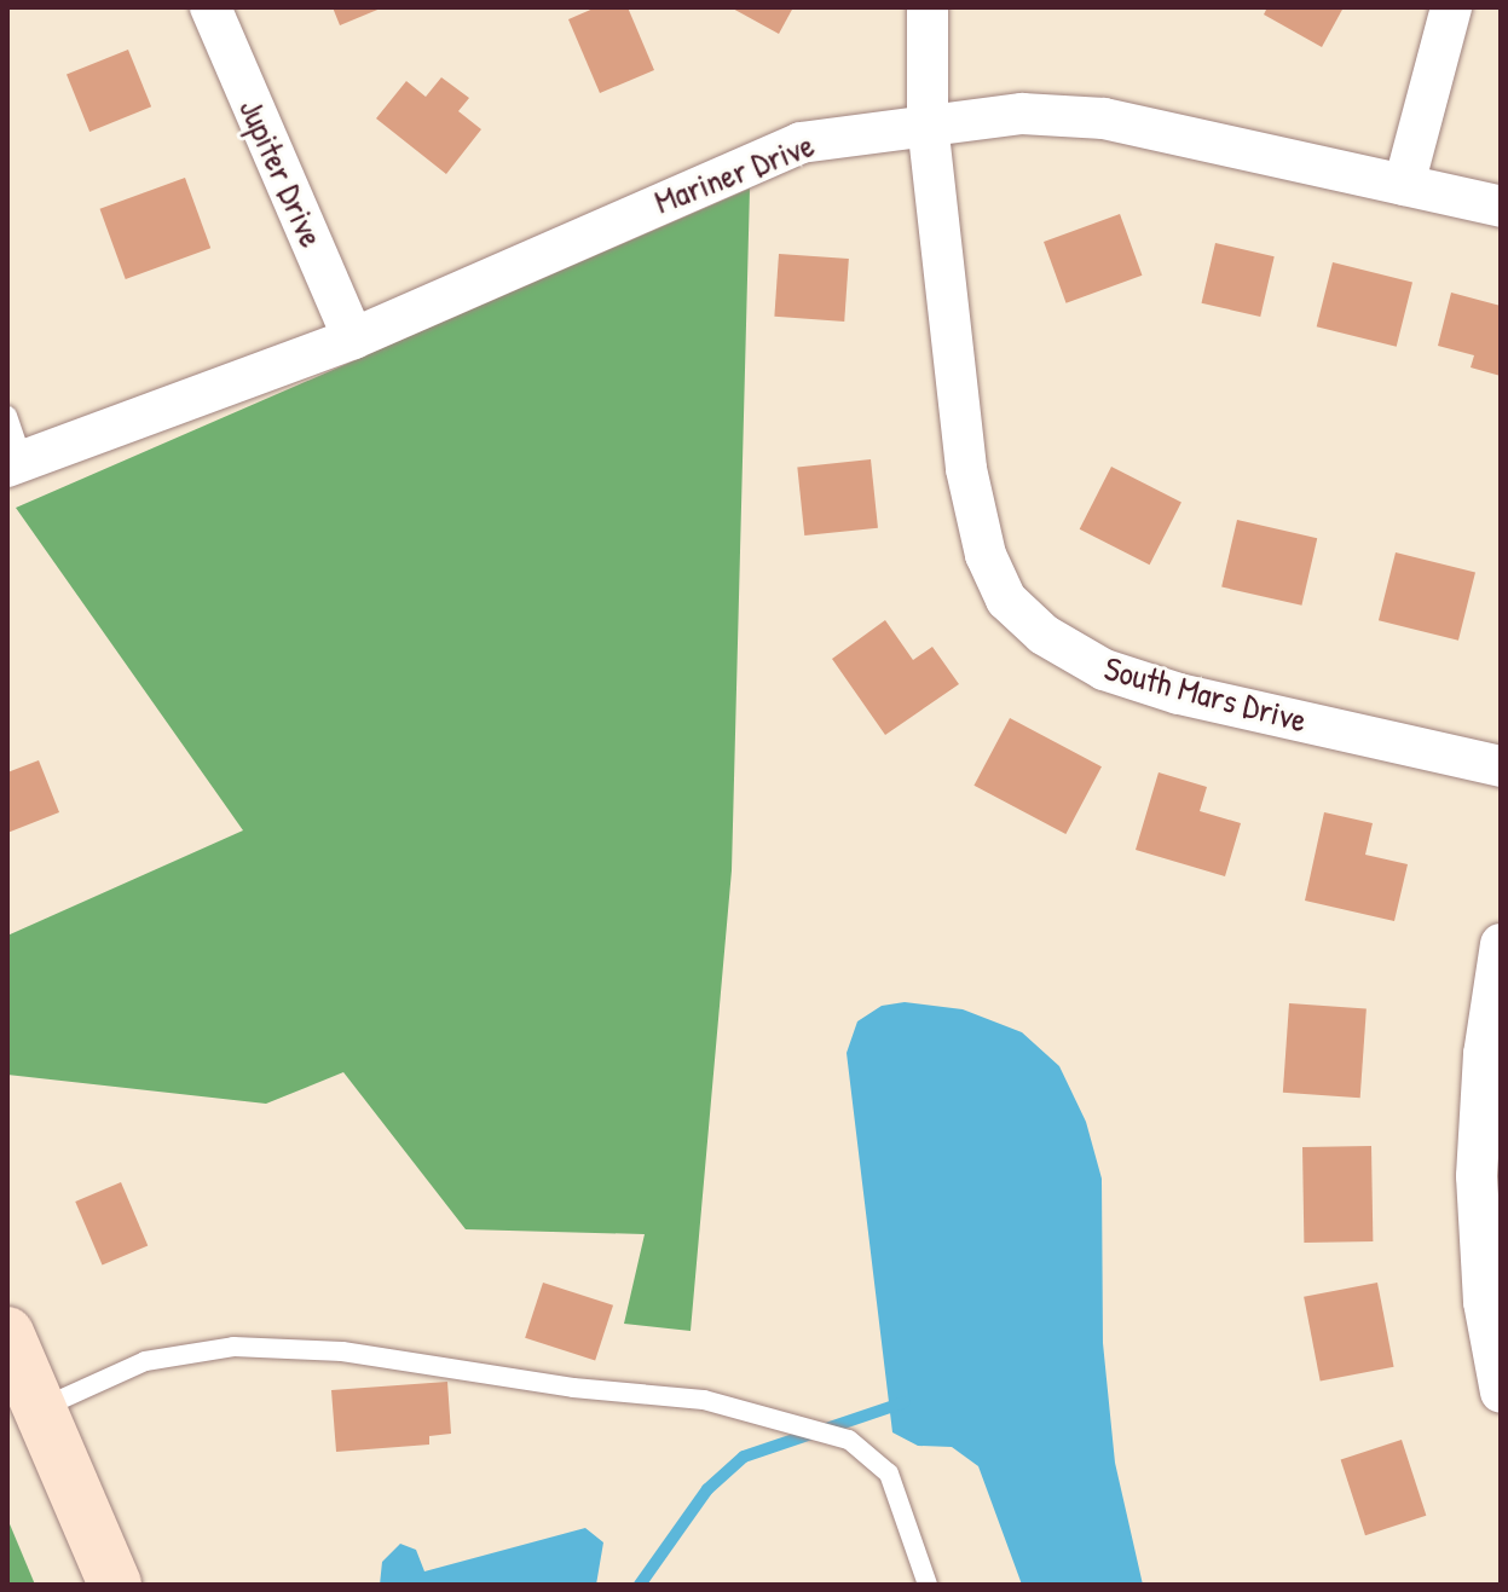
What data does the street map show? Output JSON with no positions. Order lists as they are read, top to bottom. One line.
{"streets":{"street":["Jupiter Drive","Mariner Drive","South Mars Drive"]},"crossings":[["Jupiter Drive","Mariner Drive"],["Mariner Drive","South Mars Drive"]]}
